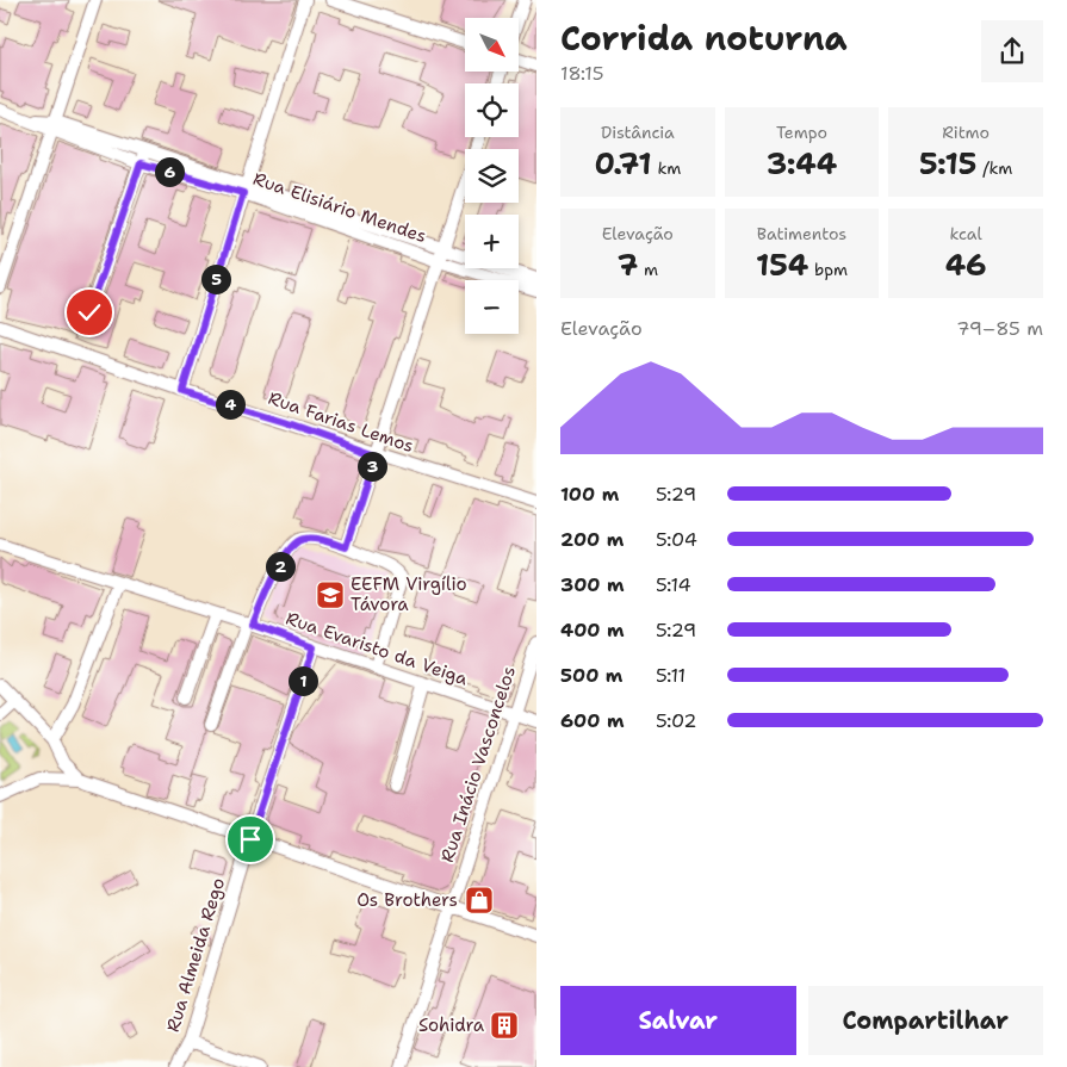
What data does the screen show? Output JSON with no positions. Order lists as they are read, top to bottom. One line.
{"streets":{"street":["Rua Elisiário Mendes","Rua Farias Lemos","Rua Evaristo da Veiga","Rua Inácio Vasconcelos","Rua Almeida Rego"]},"crossings":[["Rua Evaristo da Veiga","Rua Inácio Vasconcelos"],["Rua Evaristo da Veiga","Rua Almeida Rego"]],"places":{"school or university":["EEFM Virgílio Távora"],"shop":["Os Brothers"],"building":["Sohidra"]},"north":"bottom right","page":{"heading":["Corrida noturna","18:15"],"map_buttons":["+","−"],"stats":[["Distância","0.71 km"],["Tempo","3:44"],["Ritmo","5:15 /km"],["Elevação","7 m"],["Batimentos","154 bpm"],["kcal","46"]],"pins":["6","5","4","3","2","1"],"chart":["Elevação","79–85 m"],"list":[{"name":"100 m","note":"5:29"},{"name":"200 m","note":"5:04"},{"name":"300 m","note":"5:14"},{"name":"400 m","note":"5:29"},{"name":"500 m","note":"5:11"},{"name":"600 m","note":"5:02"}],"buttons":["Salvar","Compartilhar"]}}
